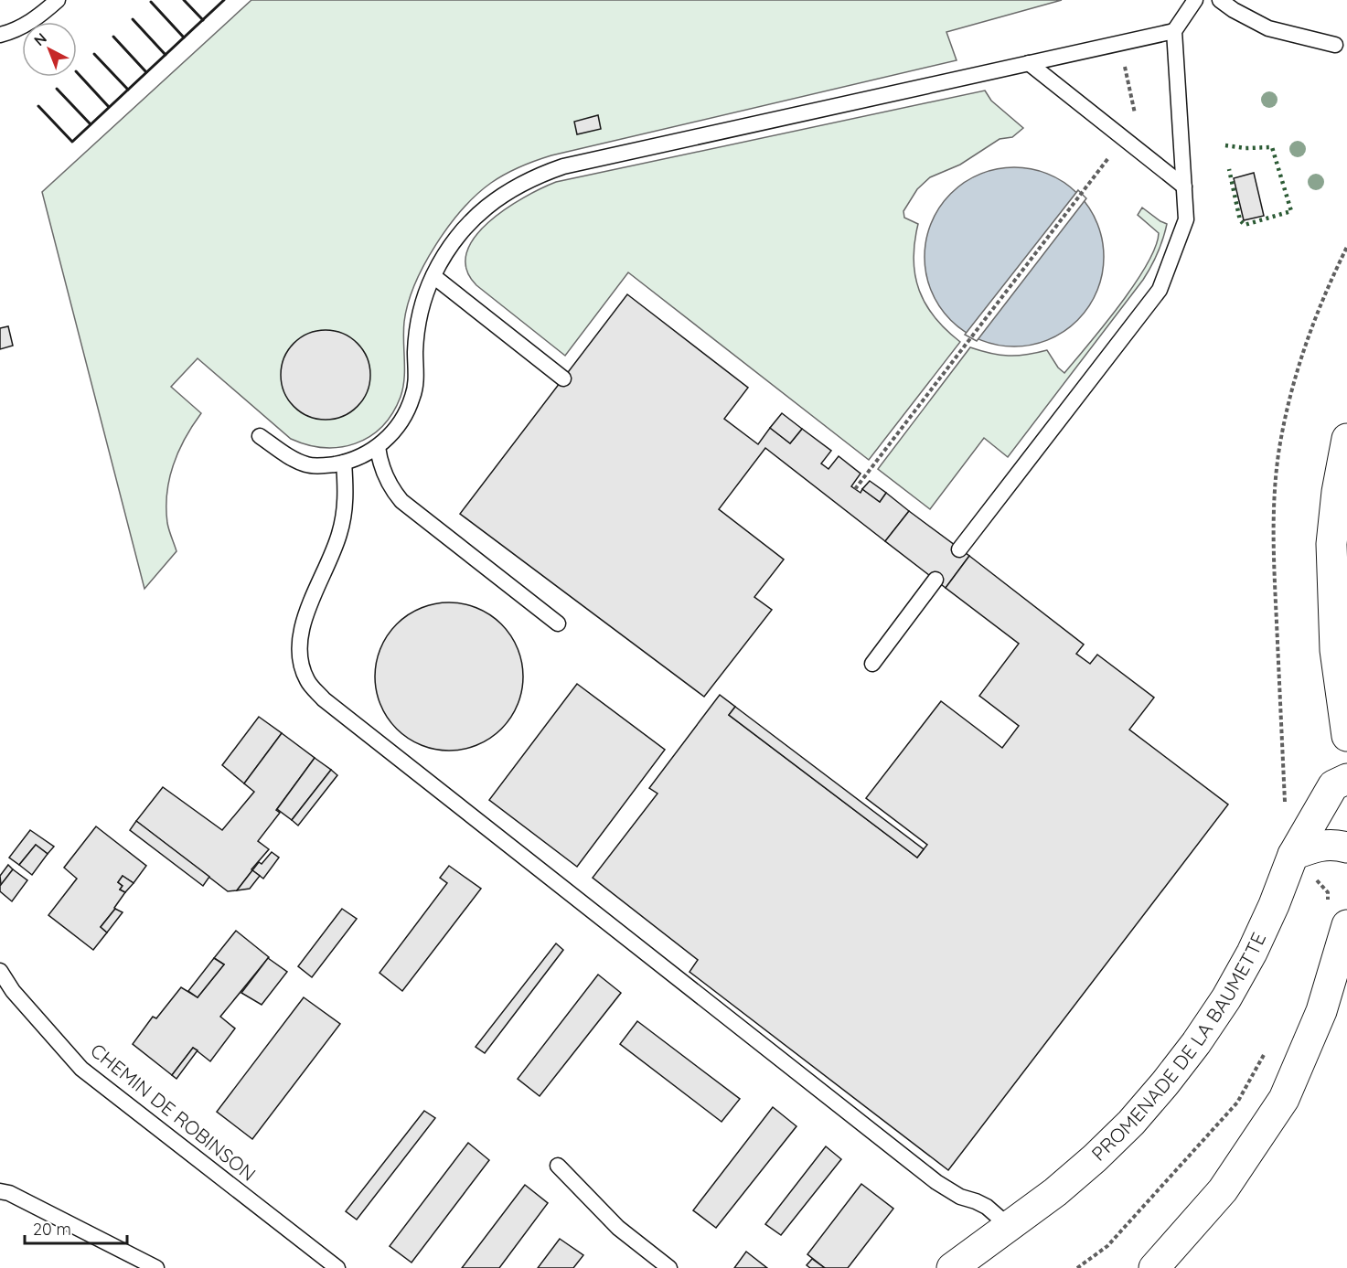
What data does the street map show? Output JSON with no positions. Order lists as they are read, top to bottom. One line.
{"streets":{"street":["PROMENADE DE LA BAUMETTE"],"lane":["CHEMIN DE ROBINSON"]},"scale_bar":"20 m","north":"top left"}
